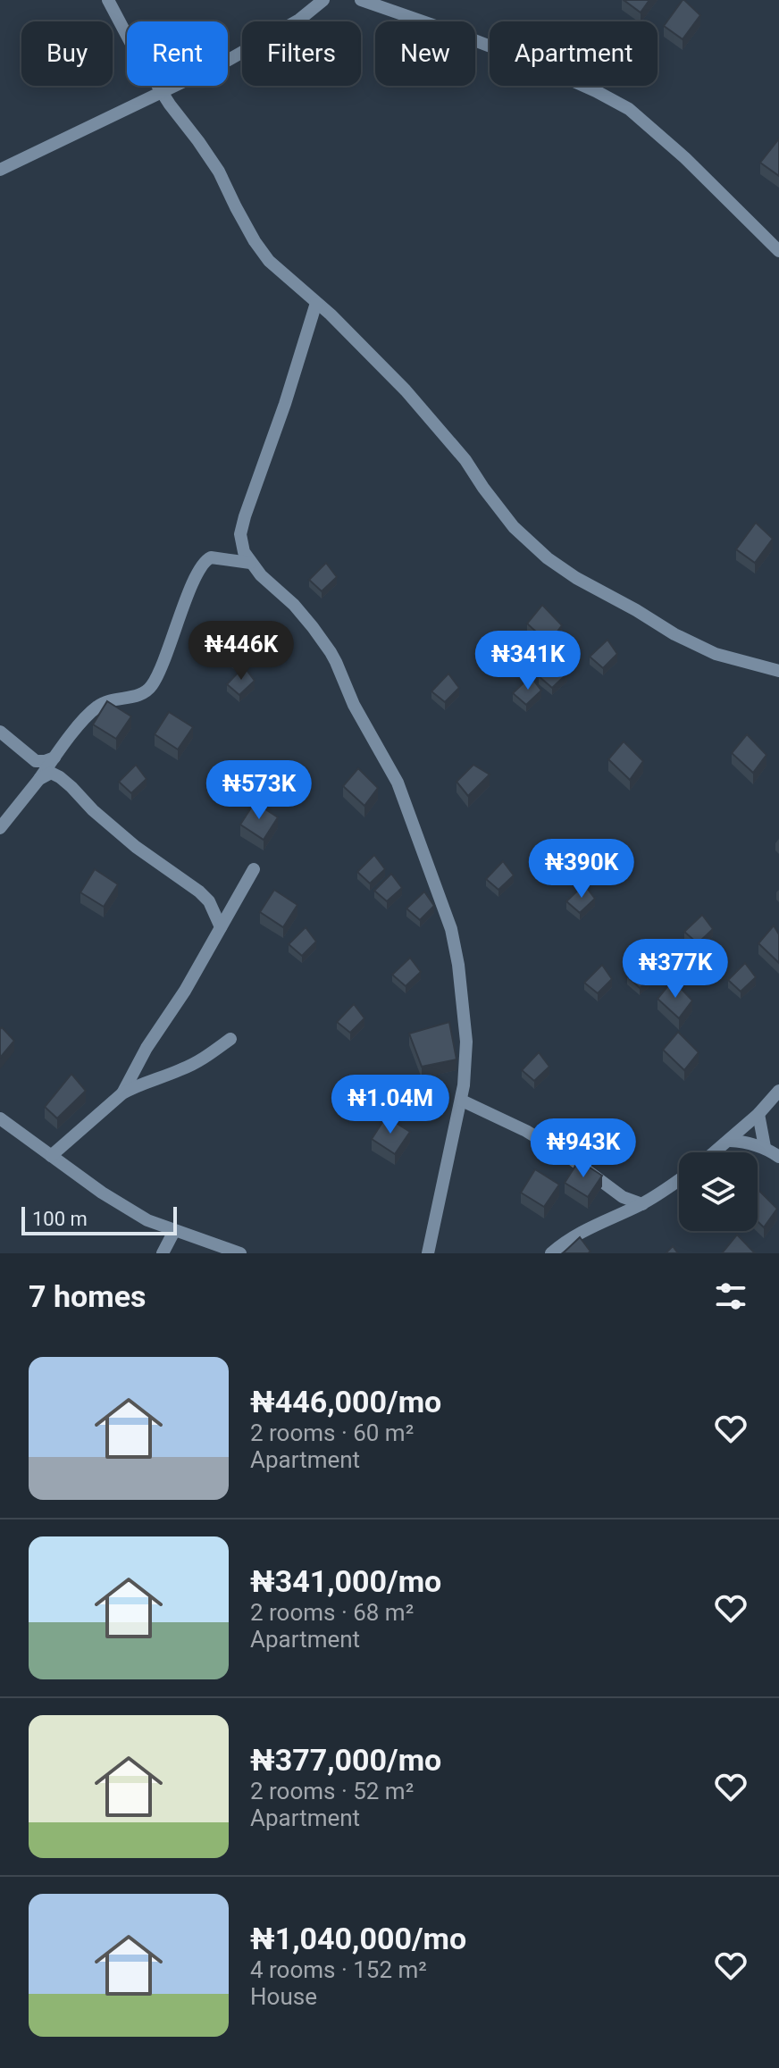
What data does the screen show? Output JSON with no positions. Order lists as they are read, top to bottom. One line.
{"scale_bar":"100 m","page":{"chip":["Buy","Rent","Filters","New","Apartment"],"price":["₦446K","₦341K","₦573K","₦390K","₦377K","₦1.04M","₦943K"],"scale":"100 m","heading":"7 homes","list":[{"name":"₦446,000/mo","note":"2 rooms · 60 m² · Apartment"},{"name":"₦341,000/mo","note":"2 rooms · 68 m² · Apartment"},{"name":"₦377,000/mo","note":"2 rooms · 52 m² · Apartment"},{"name":"₦1,040,000/mo","note":"4 rooms · 152 m² · House"}]}}
